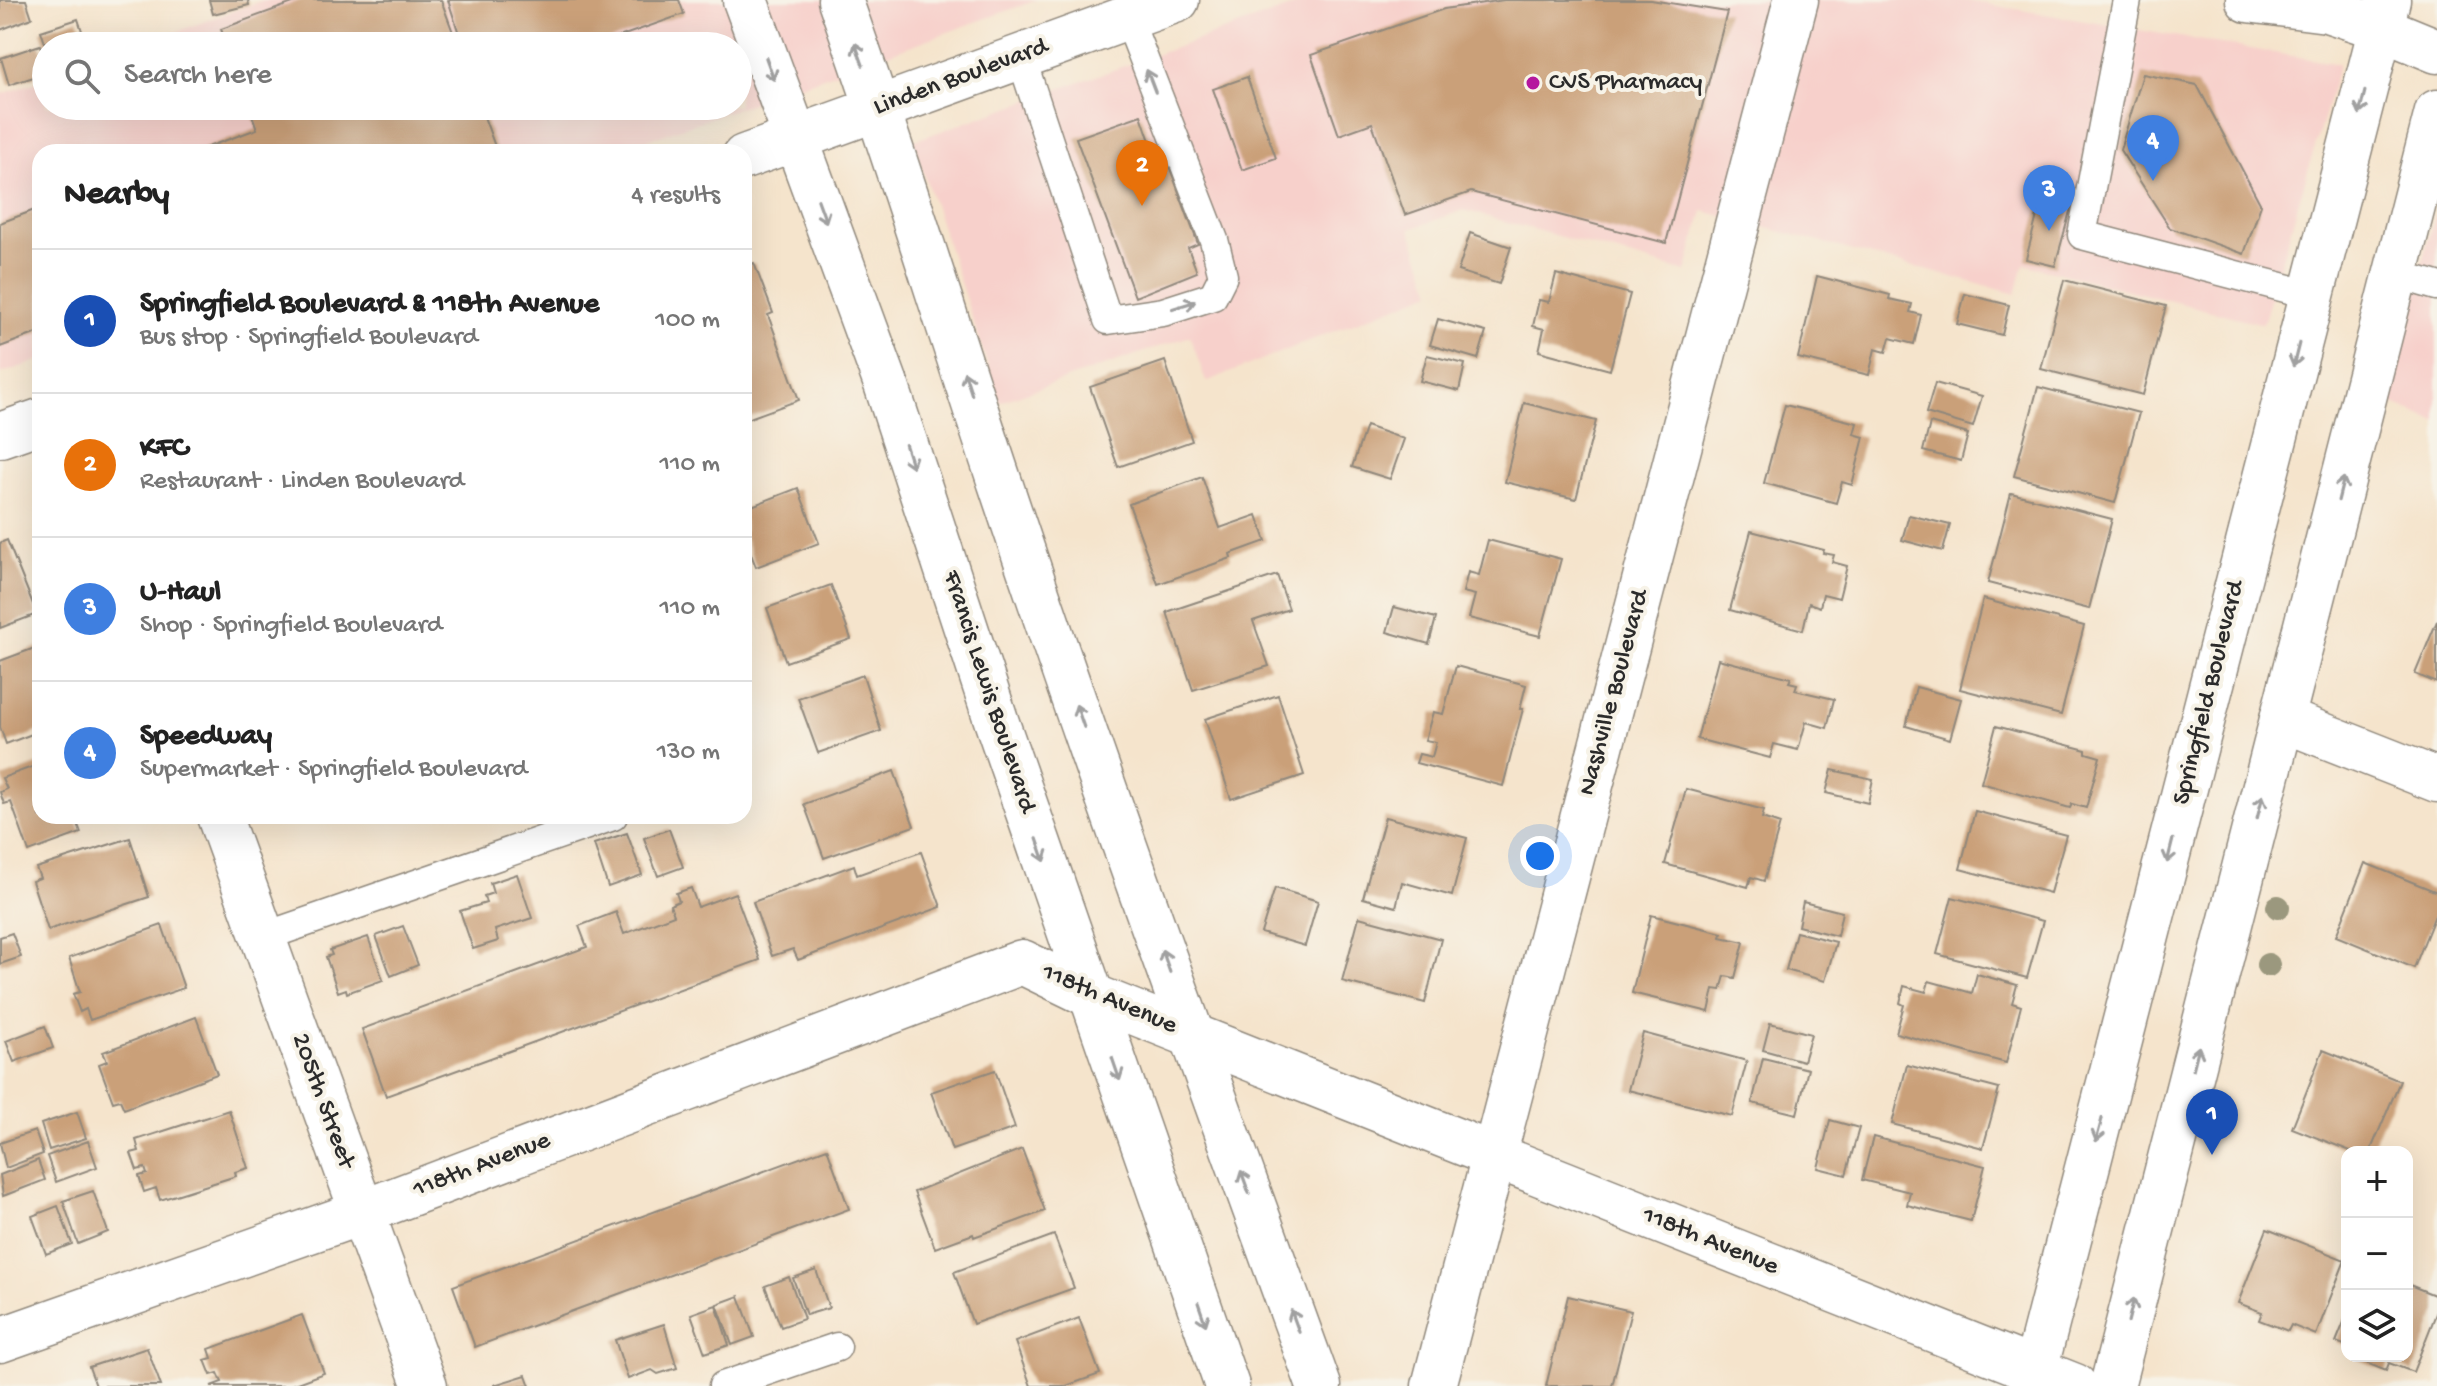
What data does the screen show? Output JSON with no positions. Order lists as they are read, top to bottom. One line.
{"streets":{"main road":["Linden Boulevard","Francis Lewis Boulevard","Nashville Boulevard","Springfield Boulevard","118th Avenue","205th Street"]},"crossings":[["Linden Boulevard","Francis Lewis Boulevard"],["Francis Lewis Boulevard","118th Avenue"],["Nashville Boulevard","118th Avenue"],["Springfield Boulevard","118th Avenue"],["118th Avenue","205th Street"]],"places":["CVS Pharmacy"],"page":{"search":"Search here","pins":["4","2","3","1"],"heading":["Nearby","4 results"],"list":[{"mark":"1","name":"Springfield Boulevard & 118th Avenue","note":"Bus stop · Springfield Boulevard","value":"100 m"},{"mark":"2","name":"KFC","note":"Restaurant · Linden Boulevard","value":"110 m"},{"mark":"3","name":"U-Haul","note":"Shop · Springfield Boulevard","value":"110 m"},{"mark":"4","name":"Speedway","note":"Supermarket · Springfield Boulevard","value":"130 m"}],"map_buttons":["+","−"]}}
